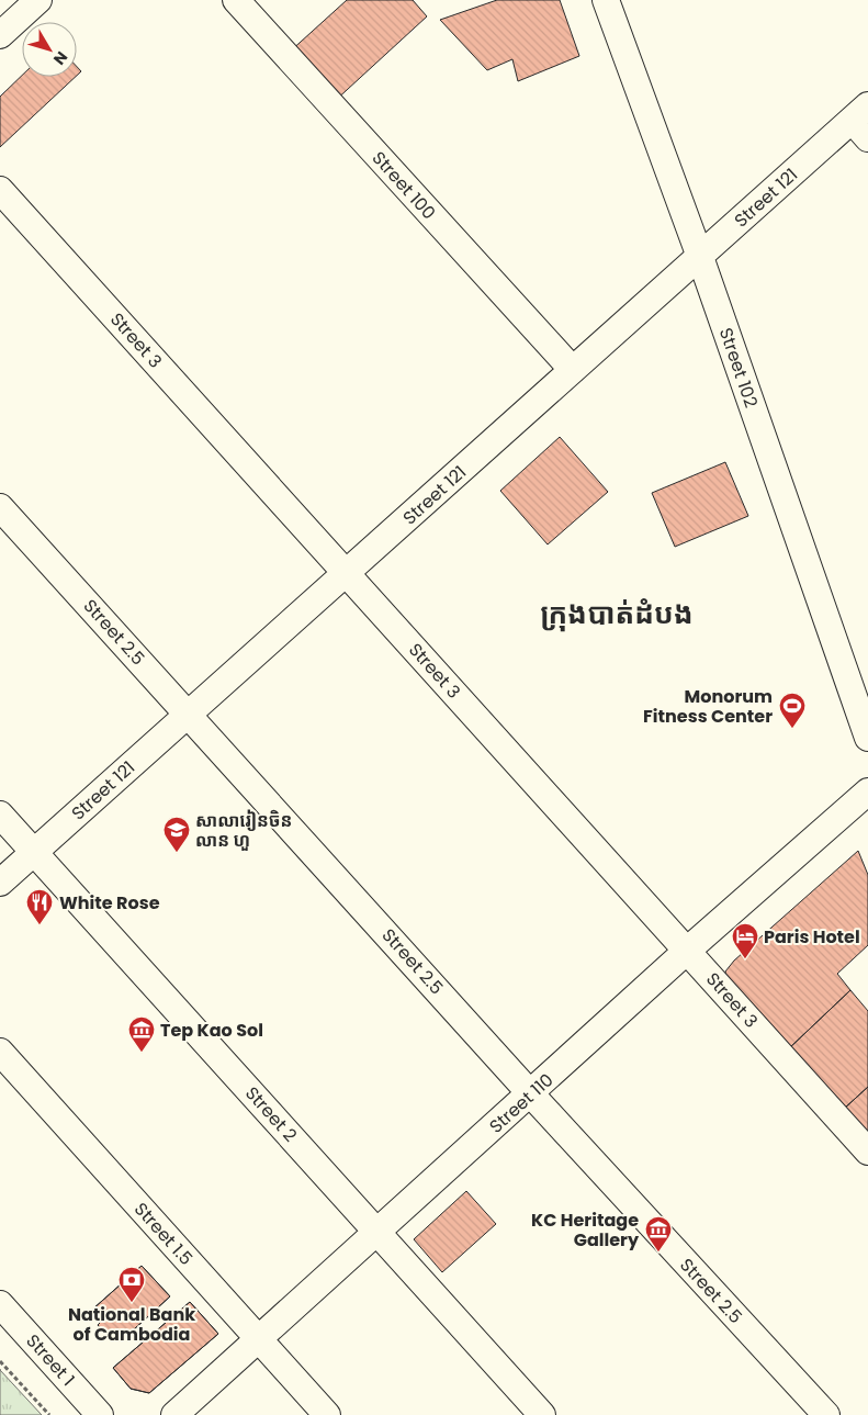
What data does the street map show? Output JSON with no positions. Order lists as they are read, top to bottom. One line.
{"streets":{"street":["Street 100","Street 121","Street 3","Street 102","Street 2.5","Street 110","Street 2","Street 1.5","Street 1"]},"crossings":[["Street 100","Street 121"],["Street 121","Street 3"],["Street 121","Street 102"],["Street 121","Street 2.5"],["Street 121","Street 2"],["Street 3","Street 110"],["Street 2.5","Street 110"],["Street 110","Street 2"],["Street 110","Street 1.5"]],"districts":["ក្រុងបាត់ដំបង"],"places":{"sports":["Monorum Fitness Center"],"school or university":["សាលារៀនចិន លាន ហួ"],"restaurant":["White Rose"],"hotel":["Paris Hotel"],"museum":["Tep Kao Sol","KC Heritage Gallery"],"bank":["National Bank of Cambodia"]},"north":"bottom right"}
